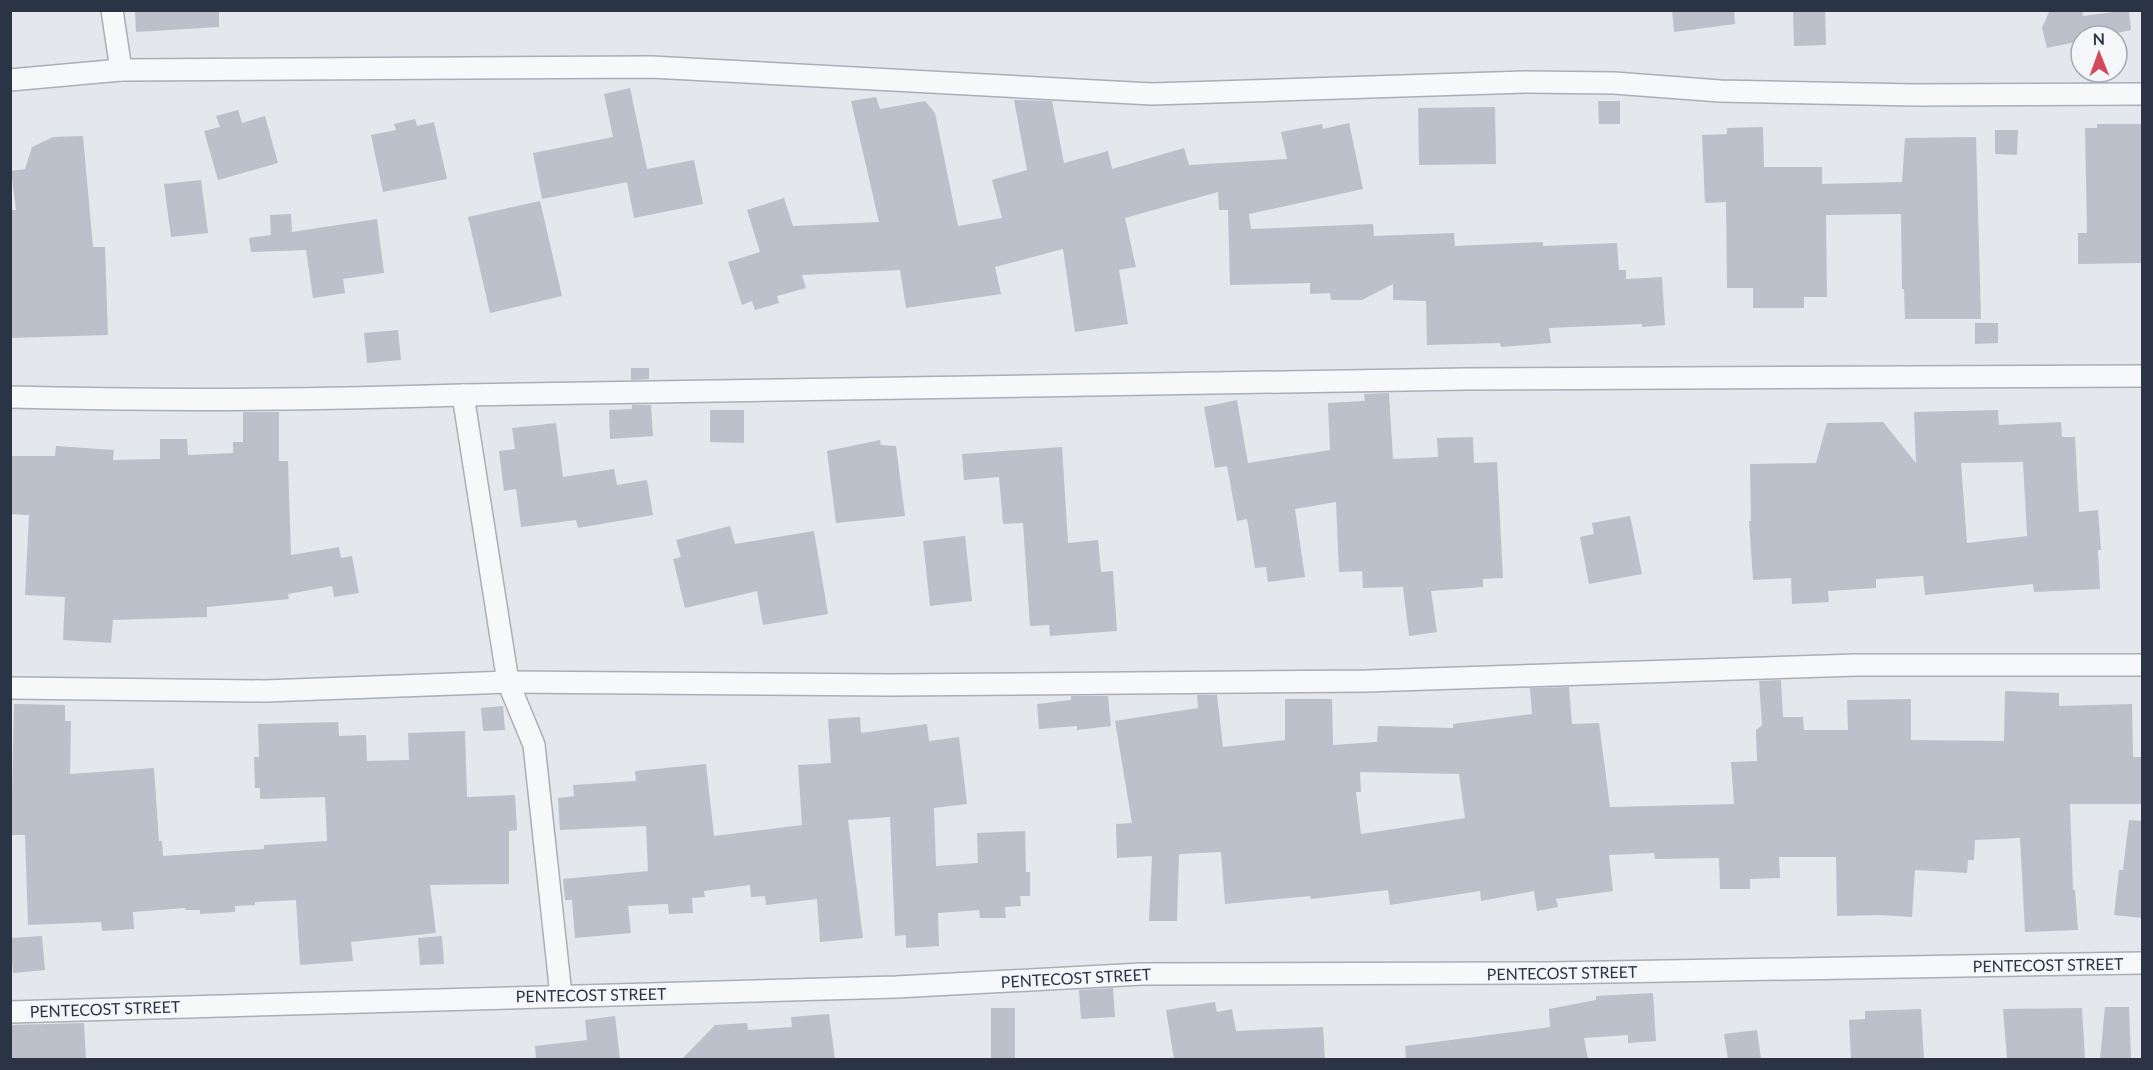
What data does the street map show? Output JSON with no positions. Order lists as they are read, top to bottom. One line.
{"streets":{"street":["PENTECOST STREET"]},"north":"top"}
